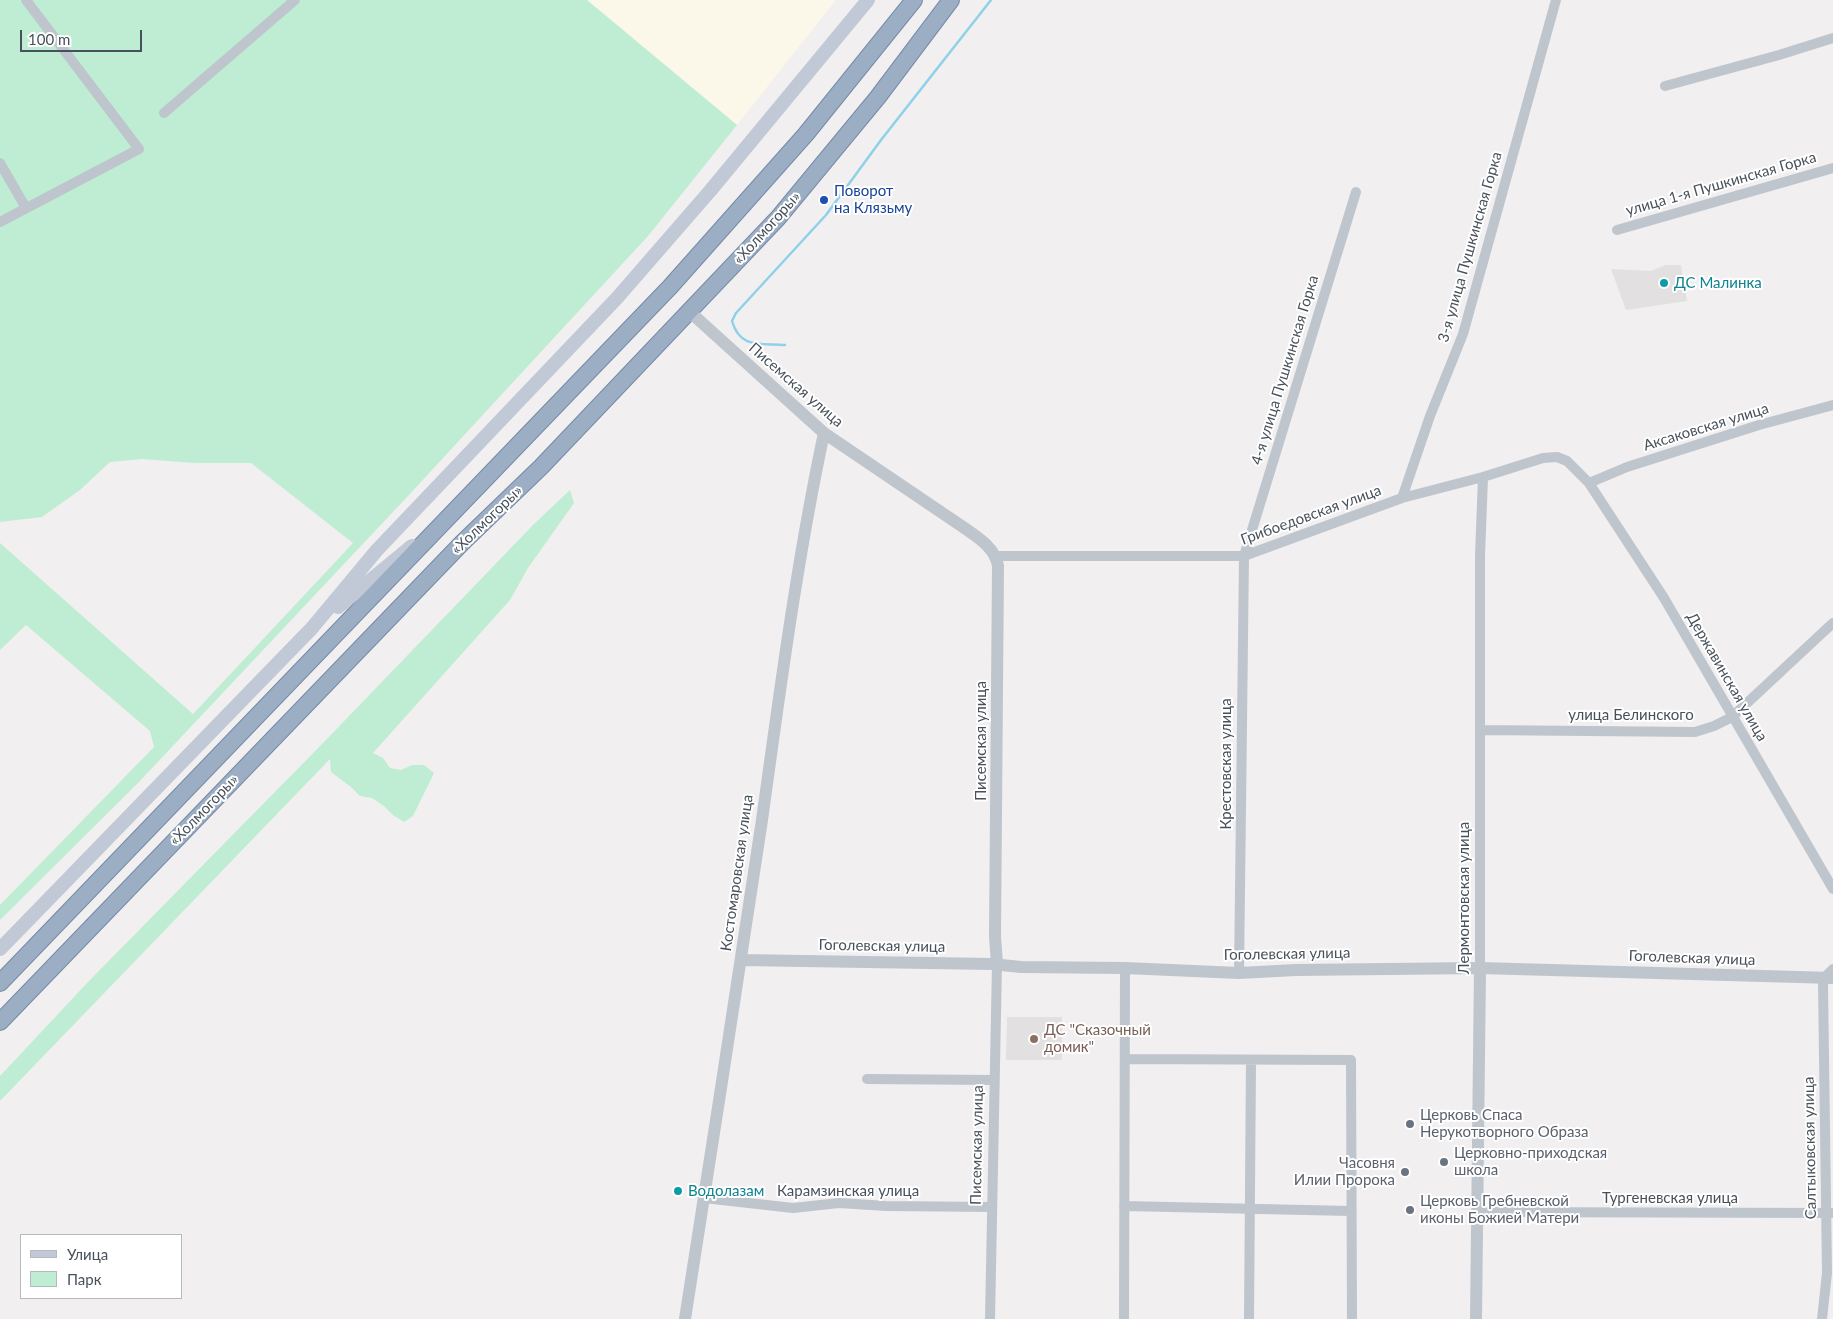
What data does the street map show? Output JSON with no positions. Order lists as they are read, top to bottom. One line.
{"streets":{"highway":["«Холмогоры»"],"street":["улица 1-я Пушкинская Горка","3-я улица Пушкинская Горка","4-я улица Пушкинская Горка","Писемская улица","Аксаковская улица","Грибоедовская улица","Державинская улица","улица Белинского","Крестовская улица","Костомаровская улица","Лермонтовская улица","Гоголевская улица","Салтыковская улица","Карамзинская улица","Тургеневская улица"]},"crossings":[["«Холмогоры»","Писемская улица"],["3-я улица Пушкинская Горка","Грибоедовская улица"],["4-я улица Пушкинская Горка","Грибоедовская улица"],["4-я улица Пушкинская Горка","Крестовская улица"],["Писемская улица","Грибоедовская улица"],["Писемская улица","Костомаровская улица"],["Писемская улица","Гоголевская улица"],["Писемская улица","Карамзинская улица"],["Аксаковская улица","Грибоедовская улица"],["Аксаковская улица","Державинская улица"],["Грибоедовская улица","Державинская улица"],["Грибоедовская улица","Крестовская улица"],["Грибоедовская улица","Лермонтовская улица"],["Державинская улица","улица Белинского"],["улица Белинского","Лермонтовская улица"],["Крестовская улица","Гоголевская улица"],["Костомаровская улица","Гоголевская улица"],["Костомаровская улица","Карамзинская улица"],["Лермонтовская улица","Гоголевская улица"],["Лермонтовская улица","Тургеневская улица"],["Гоголевская улица","Салтыковская улица"],["Салтыковская улица","Тургеневская улица"]],"places":["Поворот на Клязьму","ДС Малинка","ДС \"Сказочный домик\"","Церковь Спаса Нерукотворного Образа","Церковно-приходская школа","Часовня Илии Пророка","Водолазам","Церковь Гребневской иконы Божией Матери"],"legend":["Улица","Парк"],"scale_bar":"100 m"}
